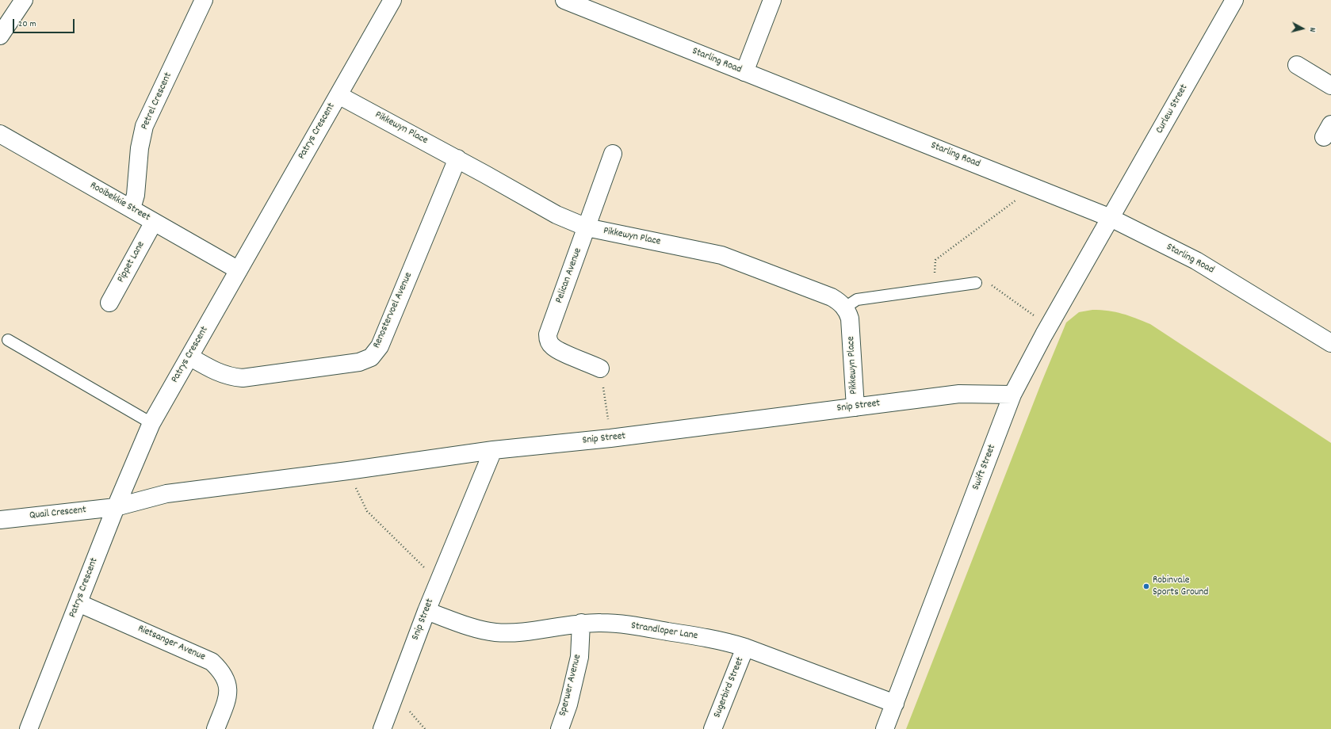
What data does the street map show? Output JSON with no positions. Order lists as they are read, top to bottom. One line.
{"streets":{"street":["Starling Road","Petrel Crescent","Curlew Street","Pikkewyn Place","Patrys Crescent","Rooibekkie Street","Pippet Lane","Pelican Avenue","Renostervoel Avenue","Snip Street","Swift Street","Quail Crescent","Strandloper Lane","Rietsanger Avenue","Sperwer Avenue","Sugerbird Street"]},"crossings":[["Starling Road","Curlew Street"],["Starling Road","Swift Street"],["Petrel Crescent","Rooibekkie Street"],["Curlew Street","Swift Street"],["Pikkewyn Place","Patrys Crescent"],["Pikkewyn Place","Pelican Avenue"],["Pikkewyn Place","Renostervoel Avenue"],["Pikkewyn Place","Snip Street"],["Patrys Crescent","Rooibekkie Street"],["Patrys Crescent","Renostervoel Avenue"],["Patrys Crescent","Quail Crescent"],["Patrys Crescent","Rietsanger Avenue"],["Rooibekkie Street","Pippet Lane"],["Snip Street","Swift Street"],["Snip Street","Quail Crescent"],["Snip Street","Strandloper Lane"],["Swift Street","Strandloper Lane"],["Strandloper Lane","Sperwer Avenue"],["Strandloper Lane","Sugerbird Street"]],"places":["Robinvale Sports Ground"],"scale_bar":"20 m","north":"right"}
